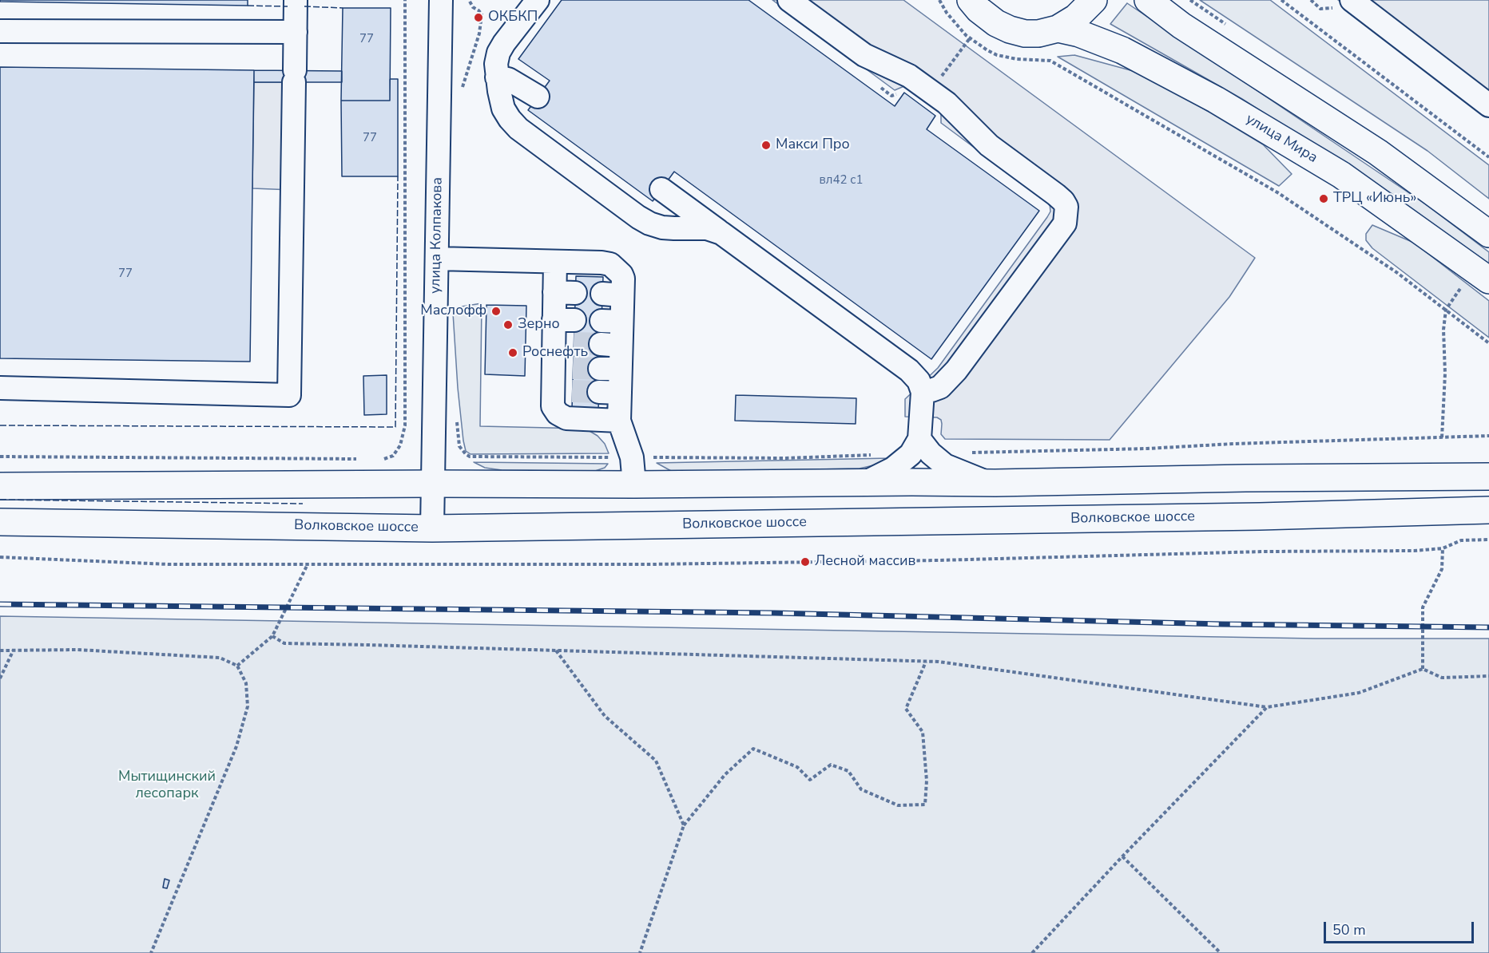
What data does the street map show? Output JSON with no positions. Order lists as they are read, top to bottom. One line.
{"streets":{"main road":["улица Мира","Волковское шоссе"],"street":["улица Колпакова"]},"crossings":[["улица Колпакова","Волковское шоссе"]],"parks":["Мытищинский лесопарк"],"places":["ОКБКП","Макси Про","ТРЦ «Июнь»","Маслофф","Зерно","Роснефть","Лесной массив"],"house_numbers":["77","77","вл42 с1","77"],"scale_bar":"50 m"}
